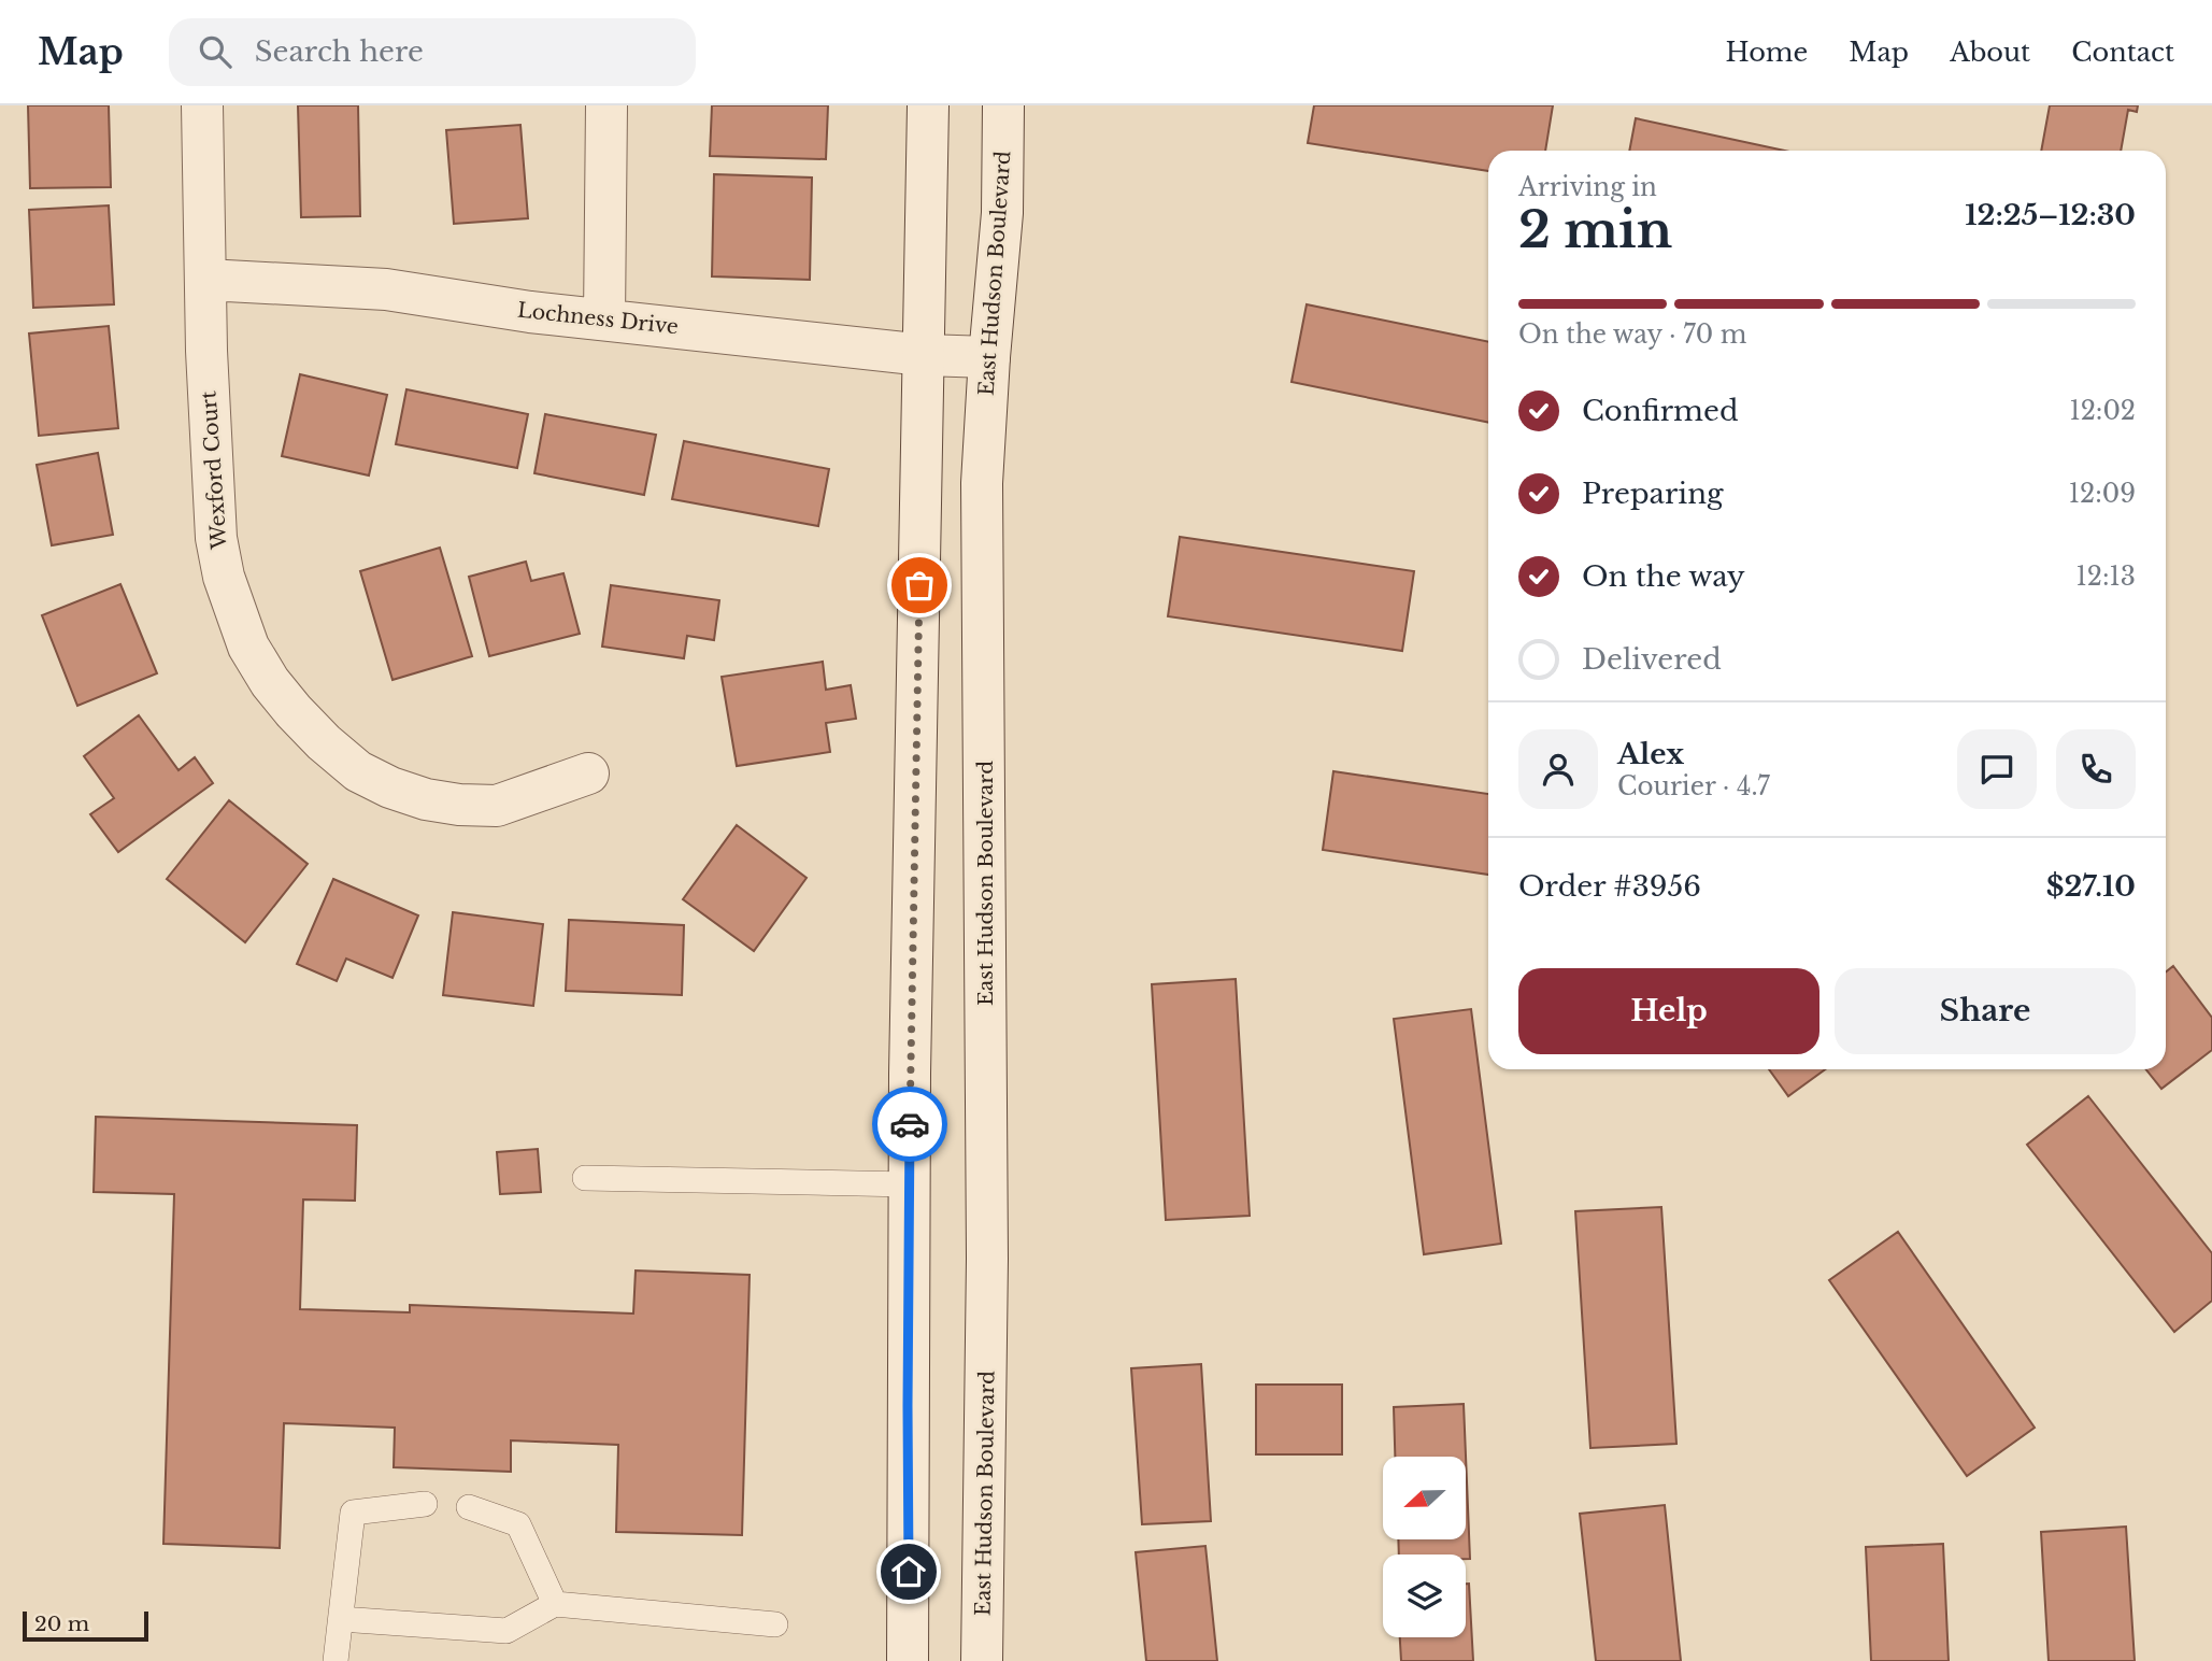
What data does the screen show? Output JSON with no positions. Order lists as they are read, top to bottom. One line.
{"streets":{"main road":["East Hudson Boulevard","Lochness Drive","Wexford Court"]},"crossings":[["East Hudson Boulevard","Lochness Drive"],["Lochness Drive","Wexford Court"]],"scale_bar":"20 m","north":"left","page":{"header":"Map","search":"Search here","nav":["Home","Map","About","Contact"],"heading":["2 min","Arriving in","12:25–12:30"],"panel":["Alex","Courier · 4.7","Order #3956","$27.10"],"bar":"On the way · 70 m","list":[["Confirmed","12:02"],["Preparing","12:09"],["On the way","12:13"],"Delivered"],"buttons":["Help","Share"],"scale":"20 m"}}
